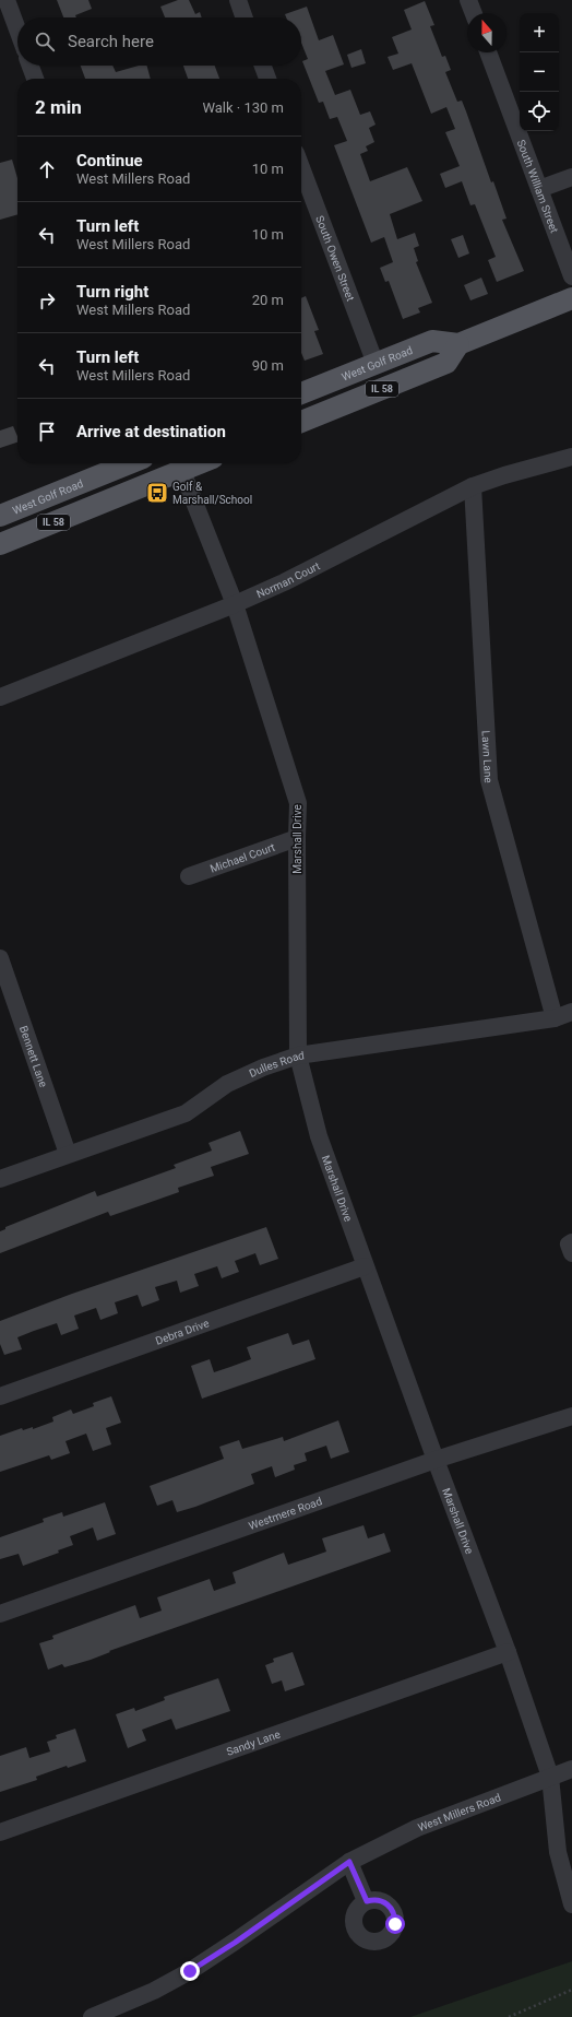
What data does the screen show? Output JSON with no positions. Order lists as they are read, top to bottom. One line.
{"streets":{"main road":["West Golf Road","IL 58"],"street":["South William Street","South Owen Street","Norman Court","Lawn Lane","Marshall Drive","Michael Court","Bennett Lane","Dulles Road","Debra Drive","Westmere Road","Sandy Lane","West Millers Road"]},"crossings":[["South Owen Street","West Golf Road"],["West Golf Road","IL 58"],["IL 58","Marshall Drive"],["Norman Court","Lawn Lane"],["Norman Court","Marshall Drive"],["Lawn Lane","Dulles Road"],["Marshall Drive","Michael Court"],["Marshall Drive","Dulles Road"],["Marshall Drive","Debra Drive"],["Marshall Drive","Westmere Road"],["Marshall Drive","Sandy Lane"],["Marshall Drive","West Millers Road"],["Bennett Lane","Dulles Road"]],"places":{"bus stop":["Golf & Marshall/School"]},"north":"top","page":{"map_buttons":["+","−"],"search":"Search here","heading":["2 min","Walk · 130 m"],"list":[["Continue","West Millers Road","10 m"],["Turn left","West Millers Road","10 m"],["Turn right","West Millers Road","20 m"],["Turn left","West Millers Road","90 m"],"Arrive at destination"]}}
